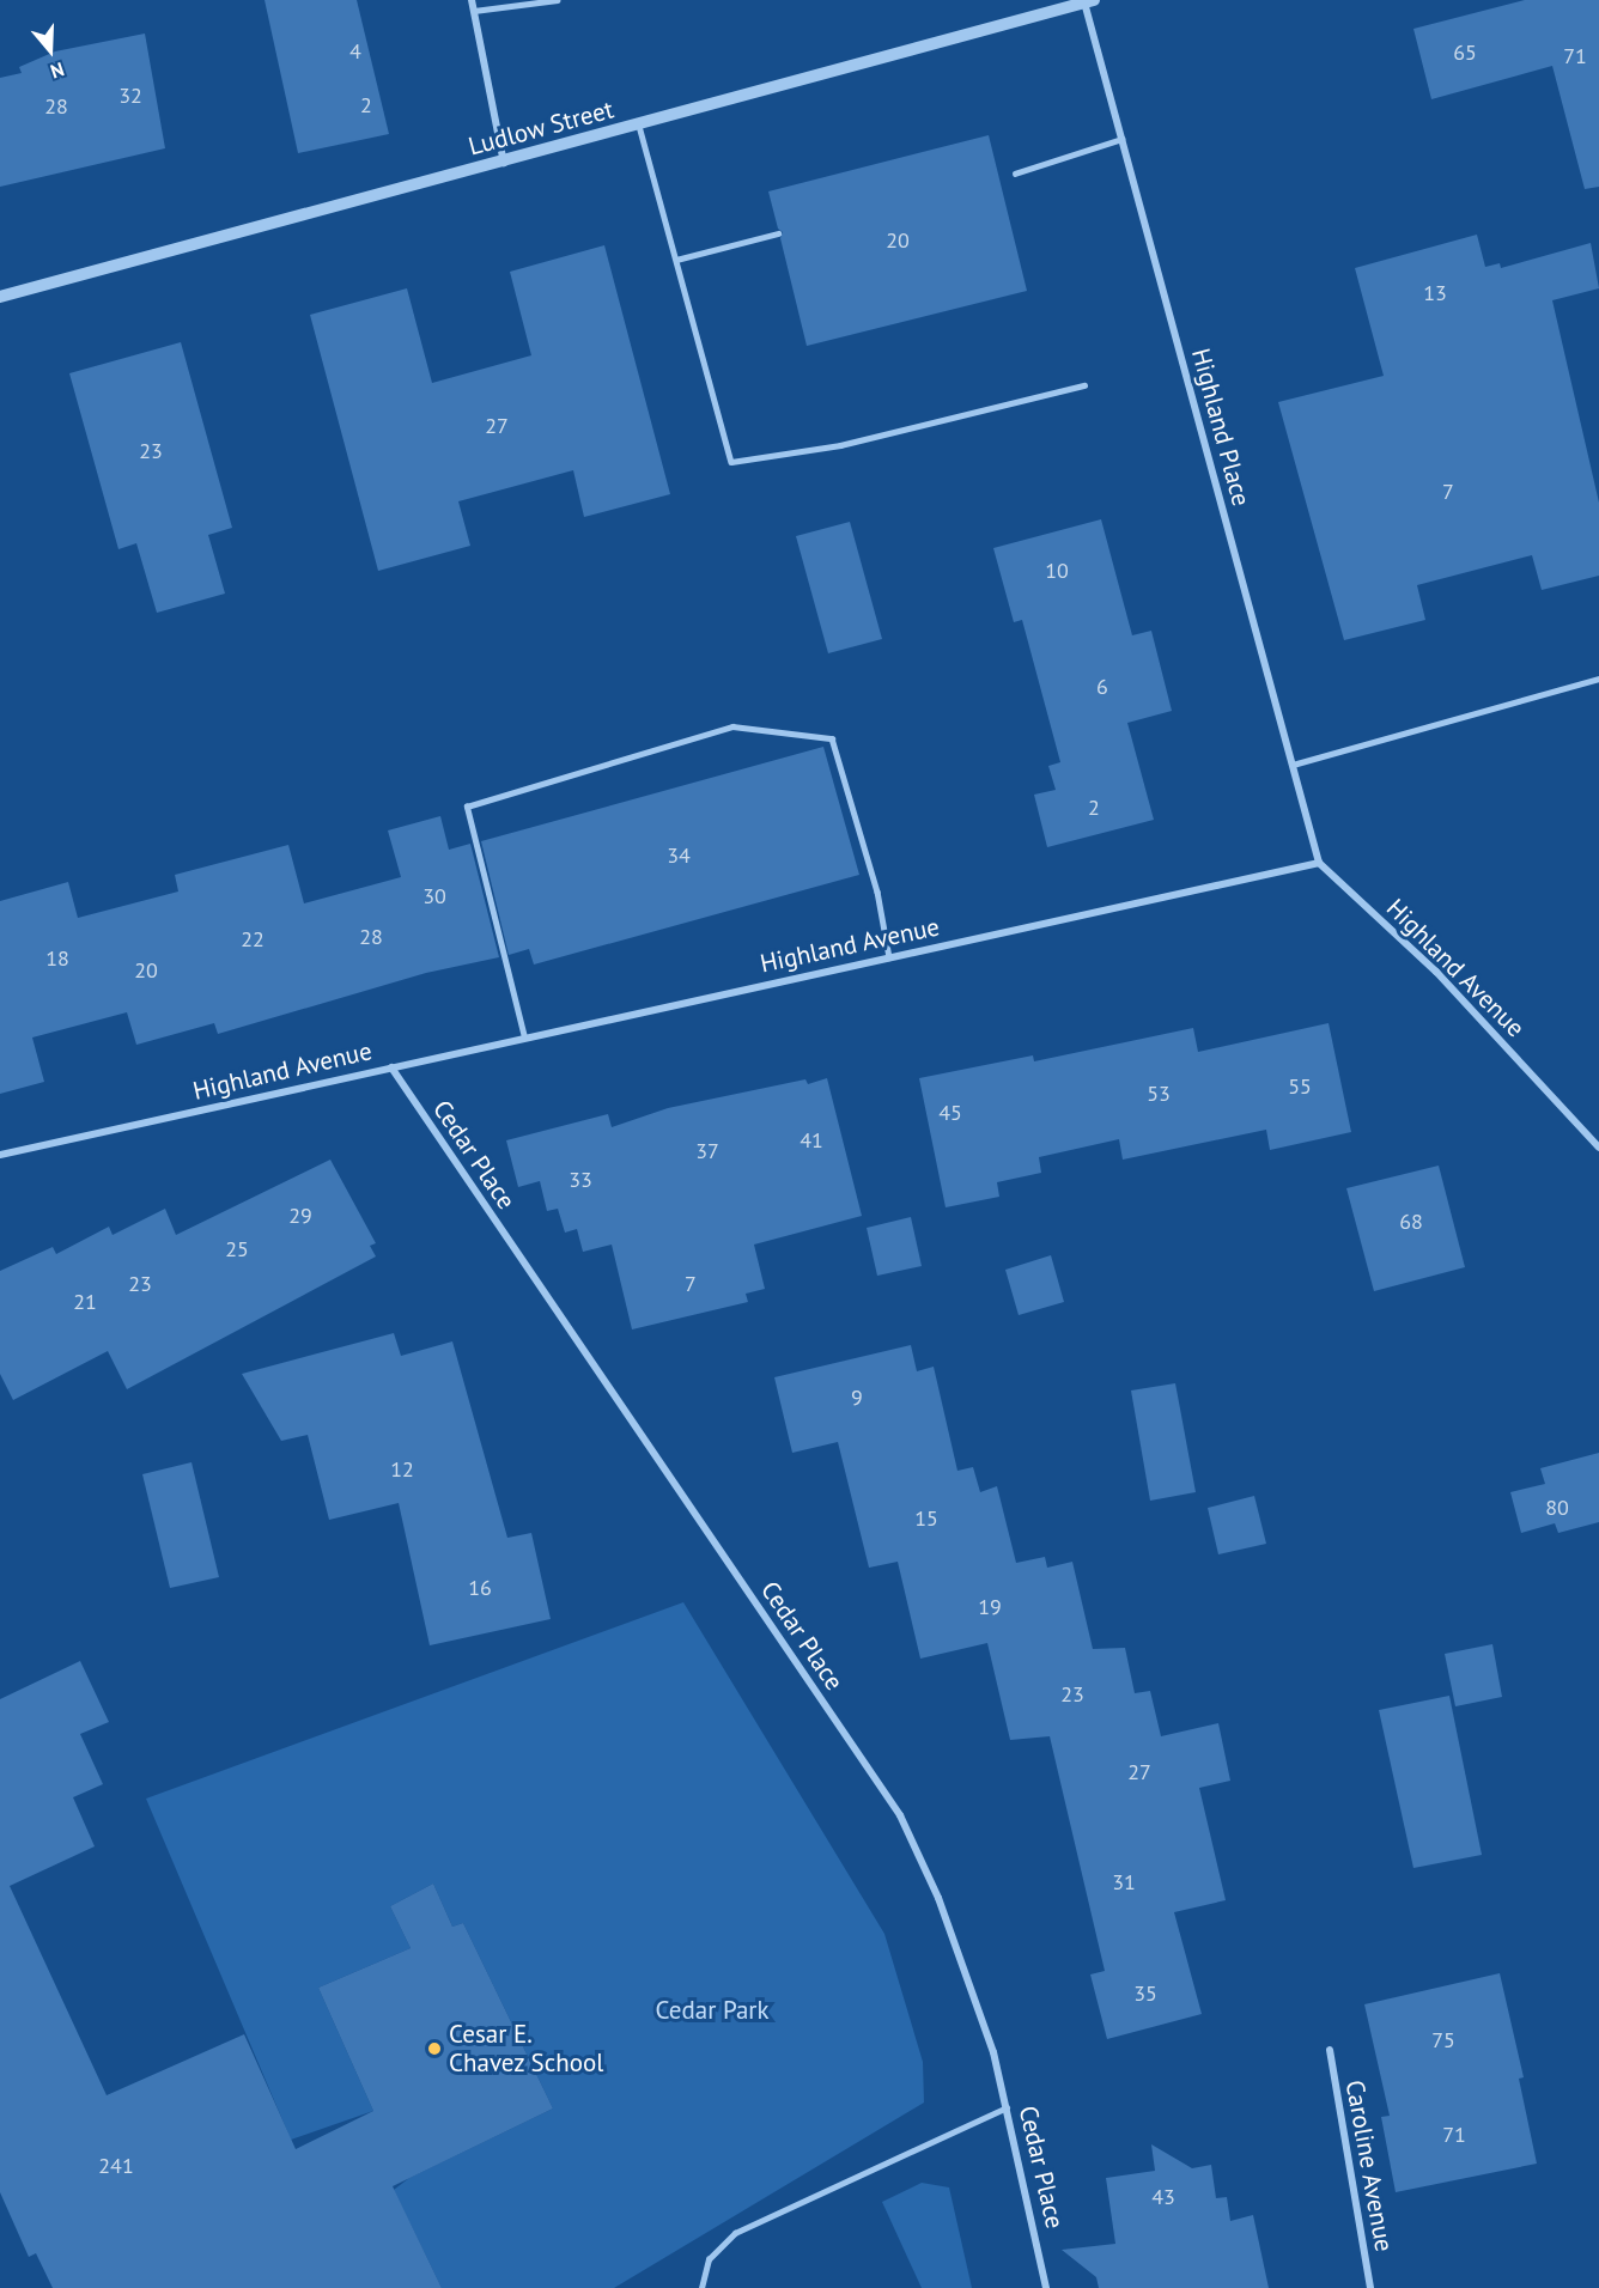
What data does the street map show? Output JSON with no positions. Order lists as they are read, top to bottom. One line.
{"streets":{"street":["Ludlow Street","Highland Place","Highland Avenue","Cedar Place","Caroline Avenue"]},"crossings":[["Ludlow Street","Highland Place"],["Highland Place","Highland Avenue"],["Highland Avenue","Cedar Place"]],"parks":["Cedar Park"],"places":["Cesar E. Chavez School"],"house_numbers":["4","65","71","32","2","28","20","13","27","23","7","10","6","2","34","30","28","22","18","20","55","53","45","41","37","33","29","68","25","23","7","21","9","12","80","15","16","19","23","27","31","35","75","71","241","43"],"north":"bottom"}
